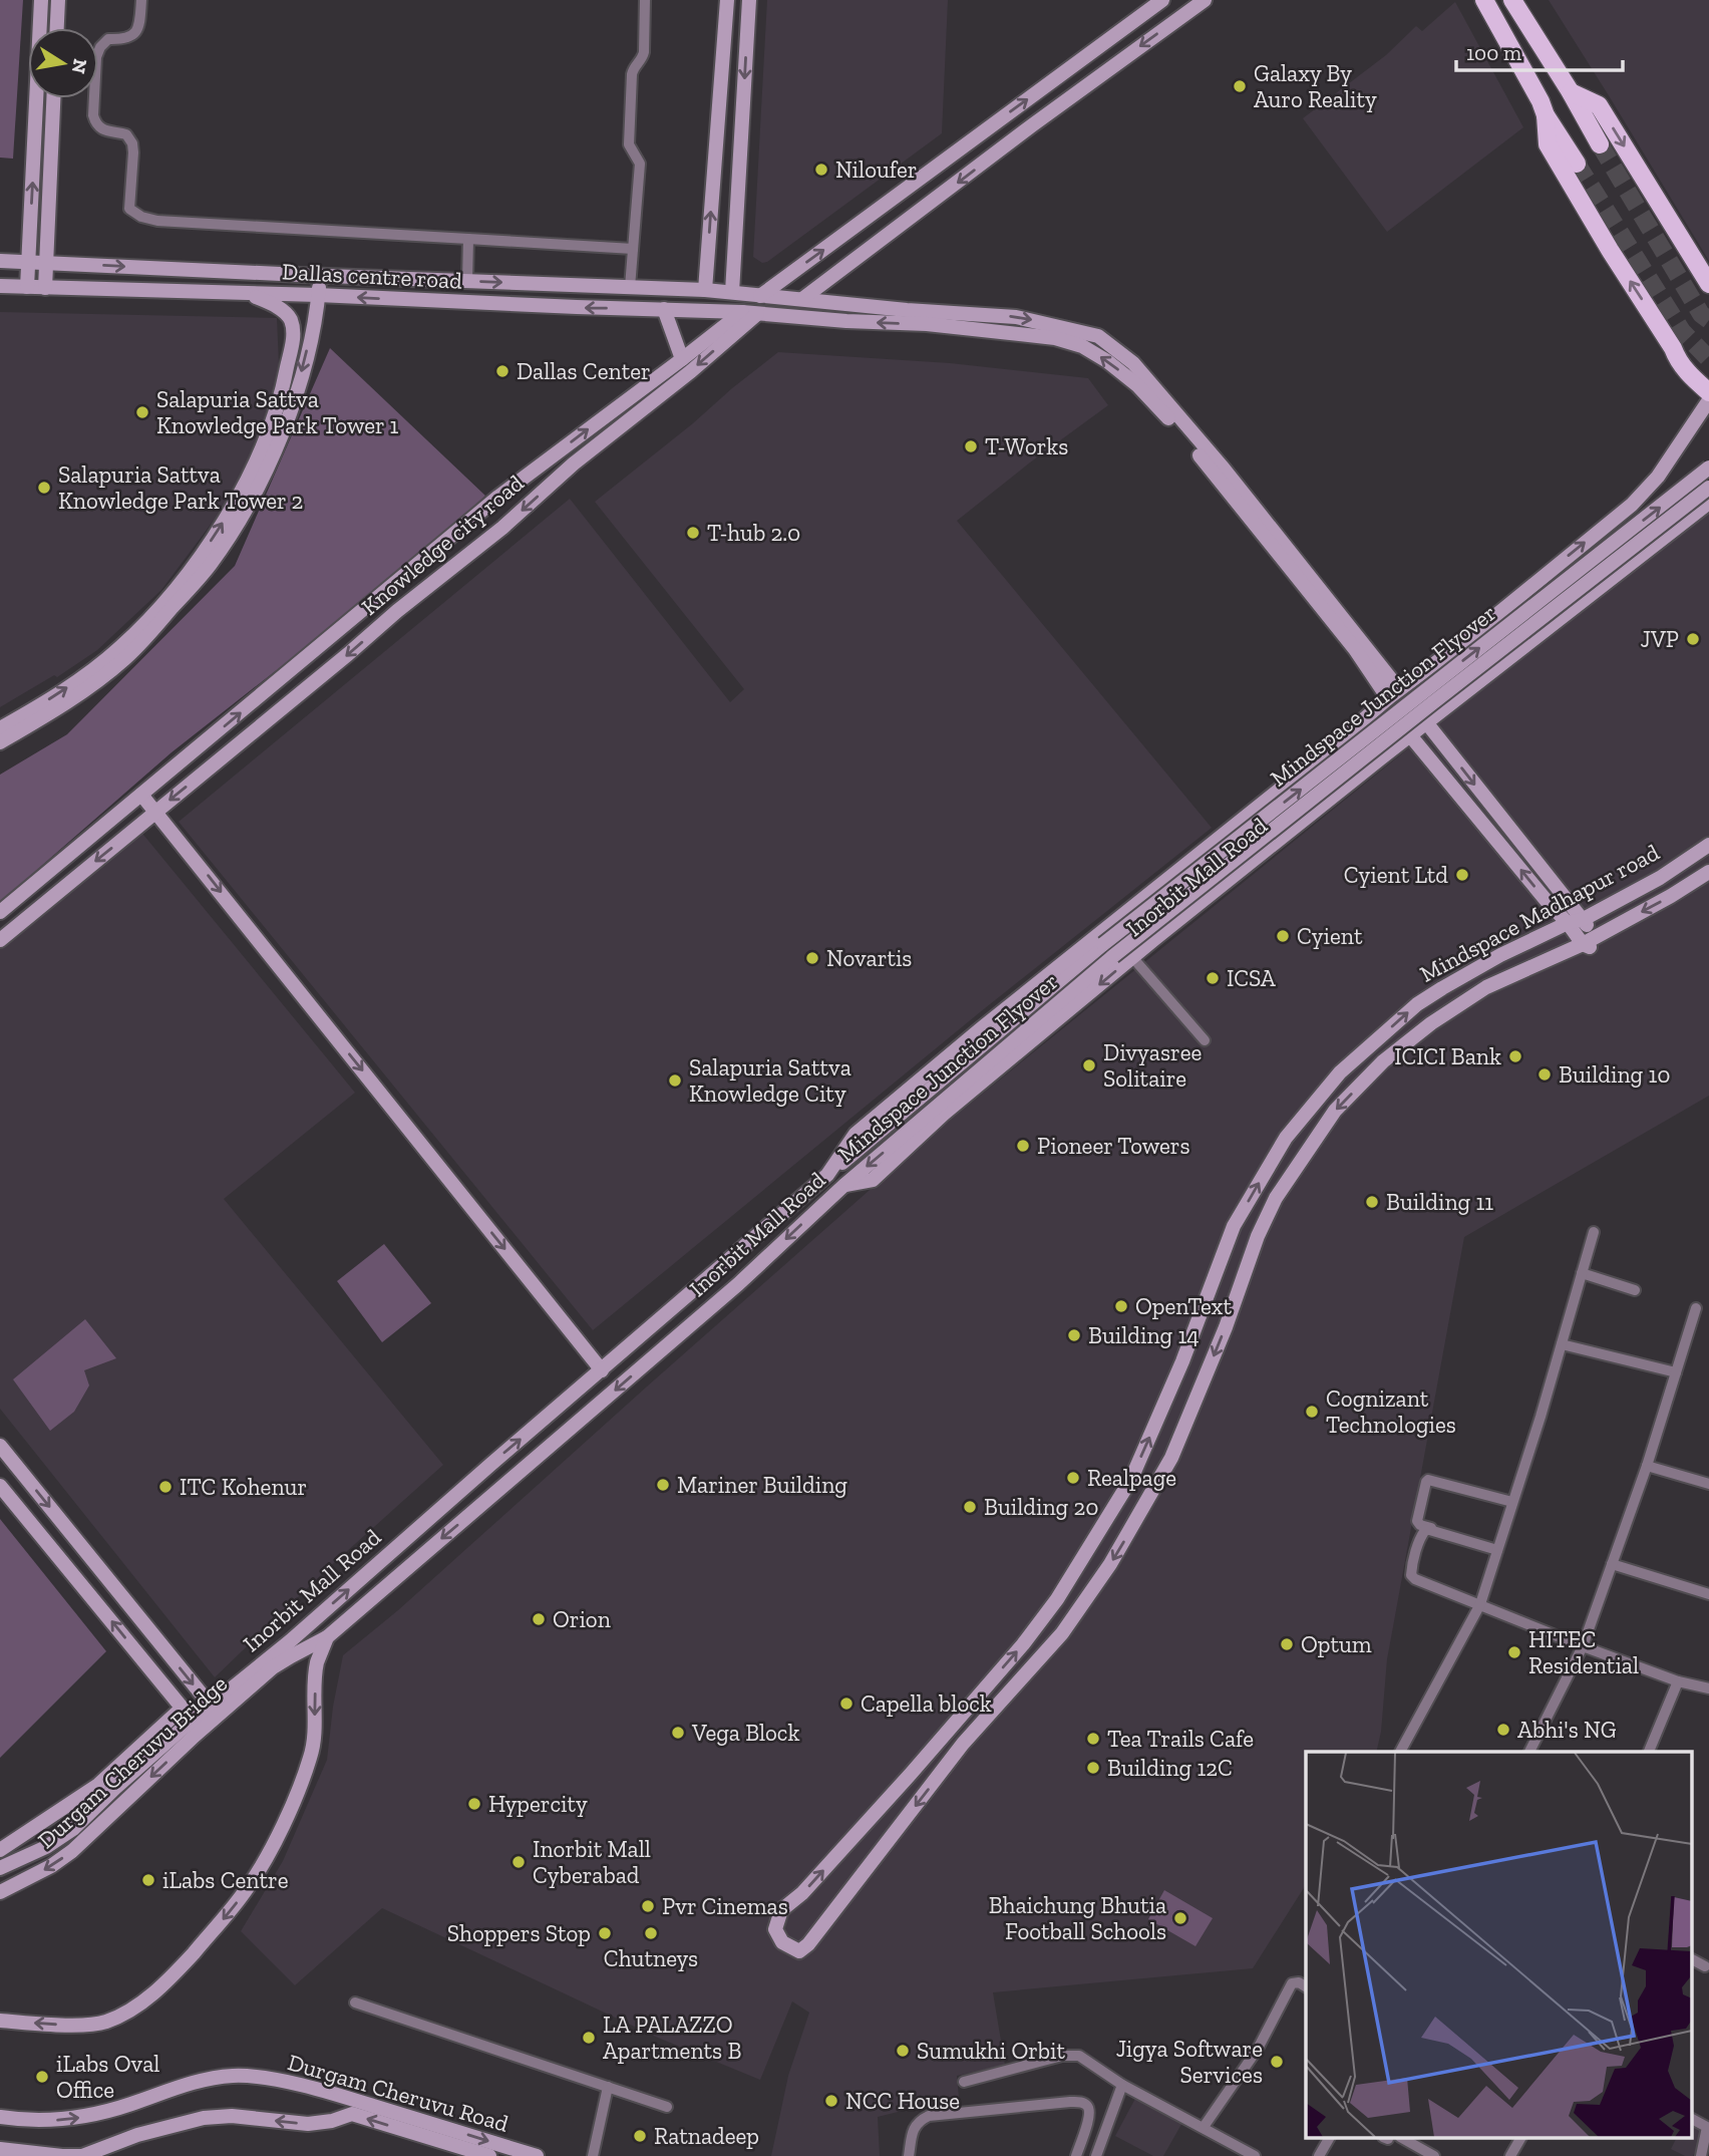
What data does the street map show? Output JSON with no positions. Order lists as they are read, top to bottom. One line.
{"streets":{"street":["Dallas centre road","Knowledge city road","Mindspace Junction Flyover","Inorbit Mall Road","Mindspace Madhapur road","Durgam Cheruvu Bridge","Durgam Cheruvu Road"]},"crossings":[["Dallas centre road","Knowledge city road"],["Mindspace Junction Flyover","Inorbit Mall Road"],["Inorbit Mall Road","Durgam Cheruvu Bridge"]],"places":["Galaxy By Auro Reality","Niloufer","Dallas Center","Salapuria Sattva Knowledge Park Tower 1","T-Works","Salapuria Sattva Knowledge Park Tower 2","T-hub 2.0","JVP","Cyient Ltd","Cyient","Novartis","ICSA","ICICI Bank","Divyasree Solitaire","Building 10","Salapuria Sattva Knowledge City","Pioneer Towers","Building 11","OpenText","Building 14","Cognizant Technologies","Realpage","Mariner Building","ITC Kohenur","Building 20","Orion","Optum","HITEC Residential","Capella block","Abhi's NG","Vega Block","Tea Trails Cafe","Building 12C","Hypercity","Inorbit Mall Cyberabad","iLabs Centre","Pvr Cinemas","Bhaichung Bhutia Football Schools","Shoppers Stop","Chutneys","LA PALAZZO Apartments B","Sumukhi Orbit","Jigya Software Services","iLabs Oval Office","NCC House","Ratnadeep"],"scale_bar":"100 m","north":"right"}
